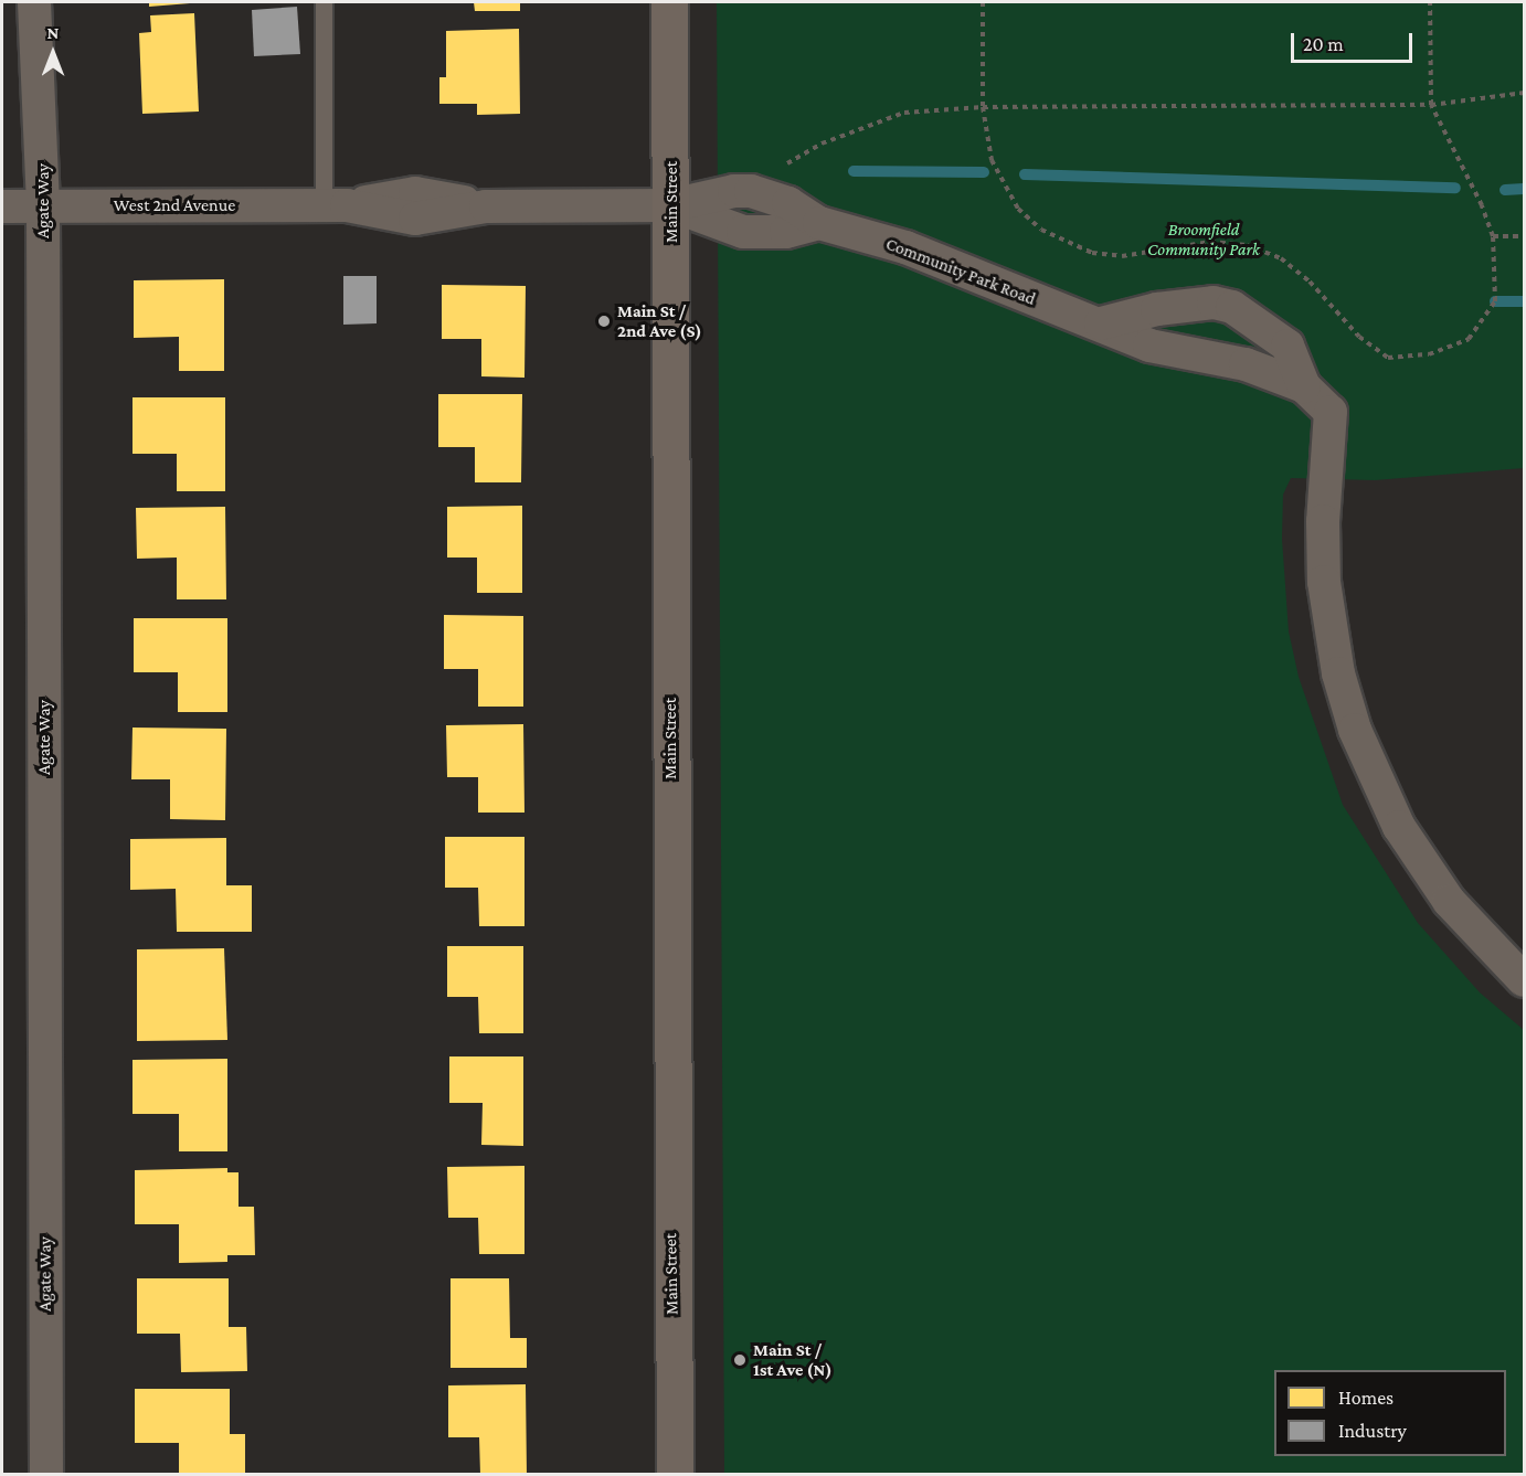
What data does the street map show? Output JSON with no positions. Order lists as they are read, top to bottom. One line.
{"streets":{"main road":["Main Street"],"street":["Agate Way","West 2nd Avenue","Community Park Road"]},"crossings":[["Agate Way","West 2nd Avenue"],["Main Street","West 2nd Avenue"],["Main Street","Community Park Road"],["West 2nd Avenue","Community Park Road"]],"parks":["Broomfield Community Park"],"places":["Main St / 2nd Ave (S)","Main St / 1st Ave (N)"],"legend":["Homes","Industry"],"scale_bar":"20 m","north":"top"}
